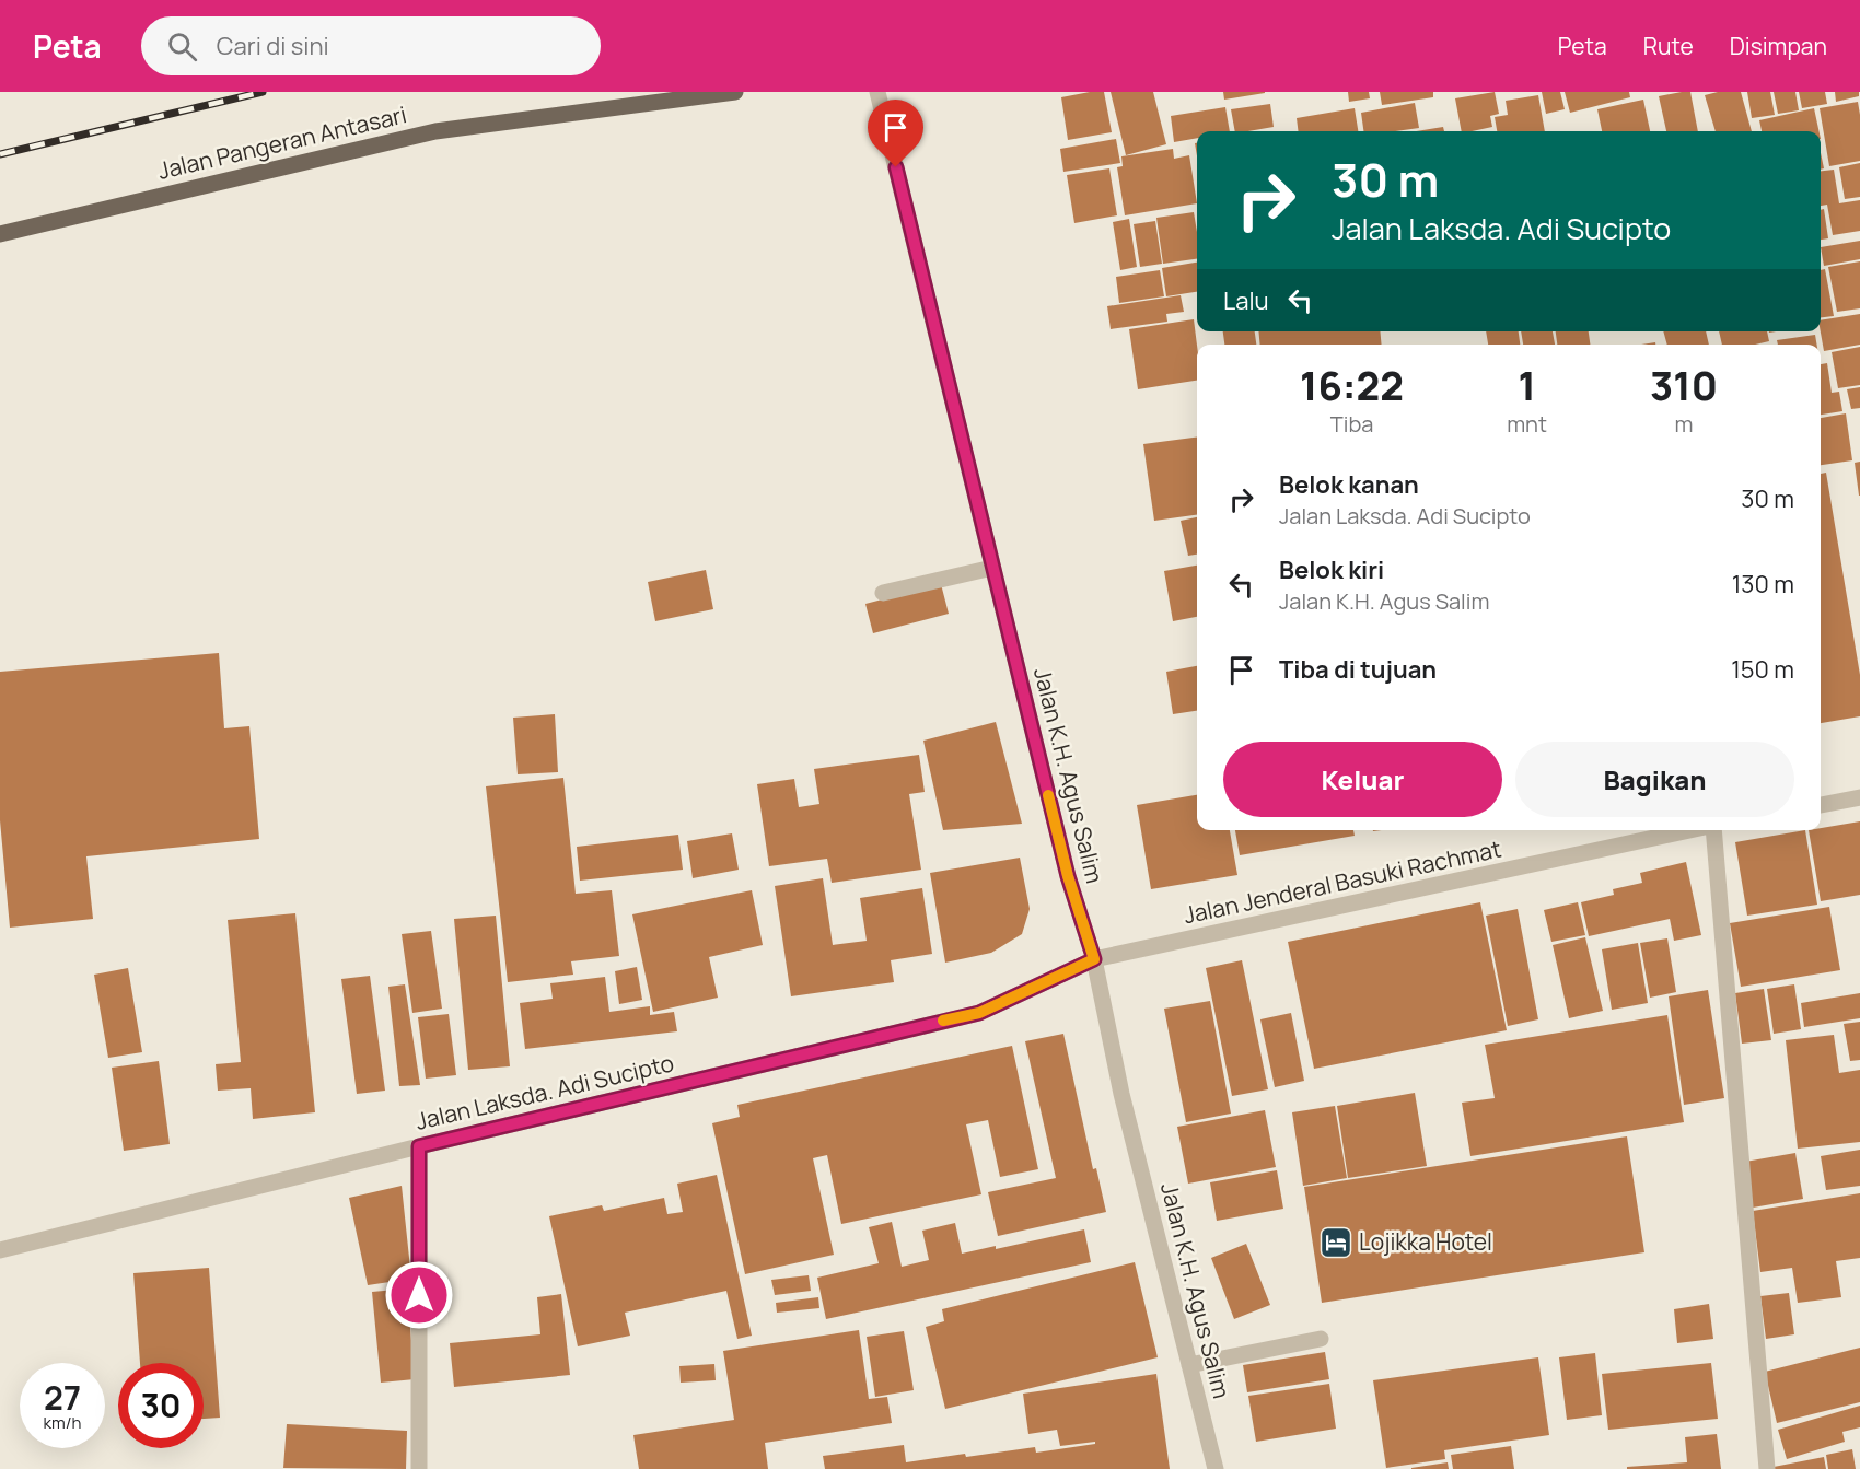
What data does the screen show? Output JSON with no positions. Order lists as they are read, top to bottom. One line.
{"streets":{"main road":["Jalan Pangeran Antasari"],"street":["Jalan K.H. Agus Salim","Jalan Jenderal Basuki Rachmat","Jalan Laksda. Adi Sucipto"]},"crossings":[["Jalan K.H. Agus Salim","Jalan Jenderal Basuki Rachmat"],["Jalan K.H. Agus Salim","Jalan Laksda. Adi Sucipto"],["Jalan Jenderal Basuki Rachmat","Jalan Laksda. Adi Sucipto"]],"places":{"hotel":["Lojikka Hotel"]},"page":{"header":"Peta","search":"Cari di sini","nav":["Peta","Rute","Disimpan"],"turn":["30 m","Jalan Laksda. Adi Sucipto"],"then":"Lalu","eta":["16:22","Tiba","1","mnt","310","m"],"list":[{"name":"Belok kanan","note":"Jalan Laksda. Adi Sucipto","value":"30 m"},{"name":"Belok kiri","note":"Jalan K.H. Agus Salim","value":"130 m"},{"name":"Tiba di tujuan","value":"150 m"}],"buttons":["Keluar","Bagikan"],"speed":"27 km/h","limit":"30"}}
